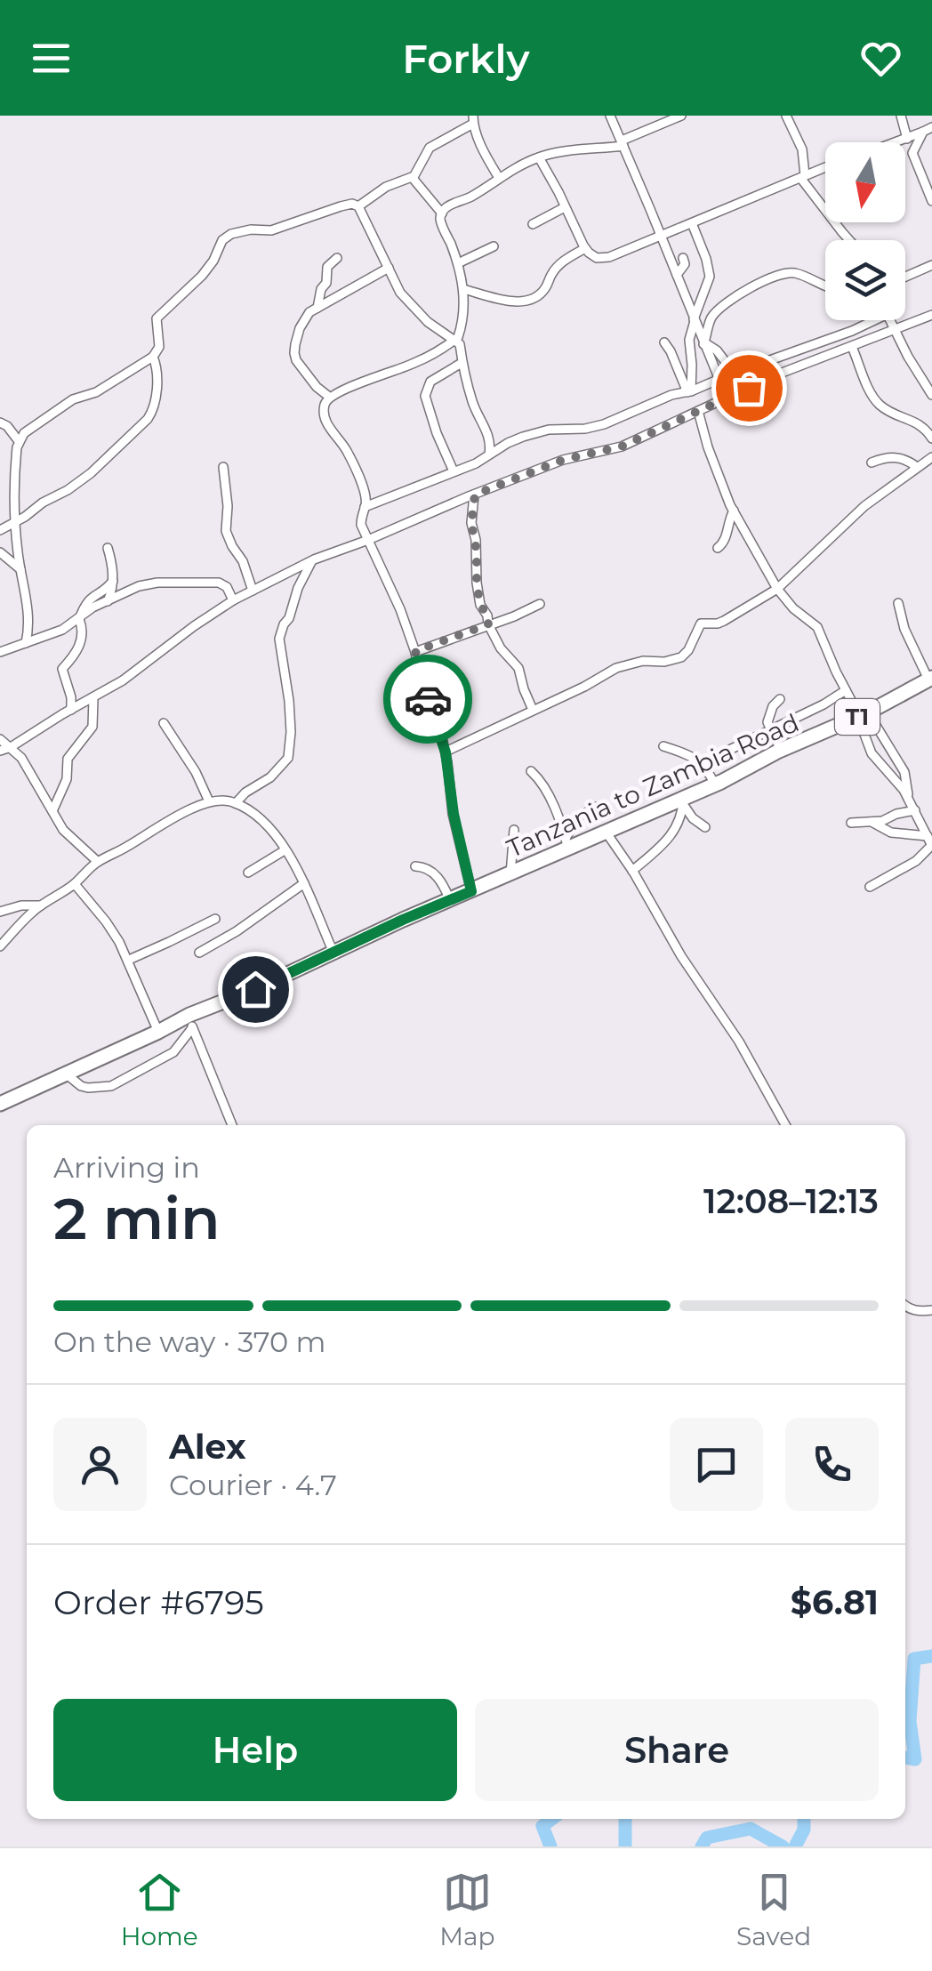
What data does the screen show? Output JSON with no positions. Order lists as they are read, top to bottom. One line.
{"streets":{"highway":["T1","Tanzania to Zambia Road"]},"north":"bottom","page":{"header":"Forkly","heading":["2 min","Arriving in","12:08–12:13"],"panel":["Alex","Courier · 4.7","Order #6795","$6.81"],"bar":"On the way · 370 m","buttons":["Help","Share"],"tabs":["Home","Map","Saved"]}}
